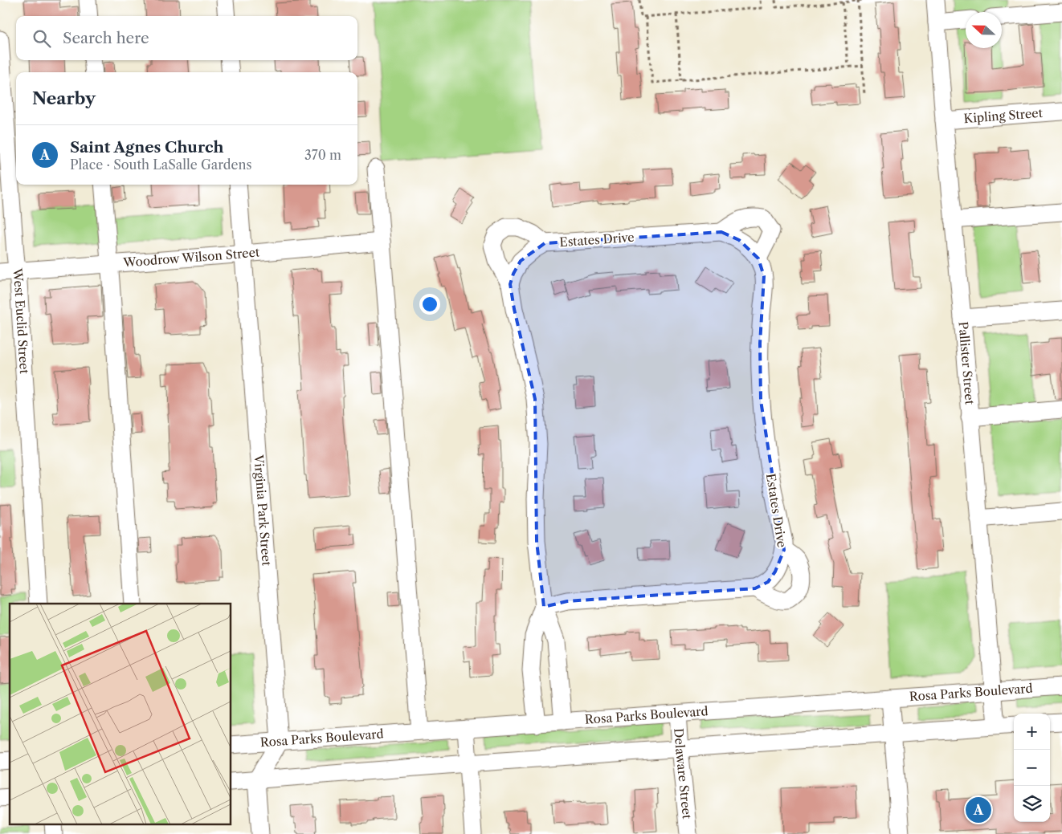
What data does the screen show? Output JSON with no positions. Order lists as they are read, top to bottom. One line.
{"streets":{"street":["Kipling Street","Estates Drive","Woodrow Wilson Street","West Euclid Street","Pallister Street","Virginia Park Street","Rosa Parks Boulevard","Delaware Street"]},"crossings":[["Kipling Street","Pallister Street"],["Estates Drive","Rosa Parks Boulevard"],["Woodrow Wilson Street","West Euclid Street"],["Woodrow Wilson Street","Virginia Park Street"],["Pallister Street","Rosa Parks Boulevard"],["Virginia Park Street","Rosa Parks Boulevard"],["Rosa Parks Boulevard","Delaware Street"]],"north":"left","page":{"search":"Search here","heading":"Nearby","list":[{"mark":"A","name":"Saint Agnes Church","note":"Place · South LaSalle Gardens","value":"370 m"}],"map_buttons":["+","−"],"pins":"A"}}
